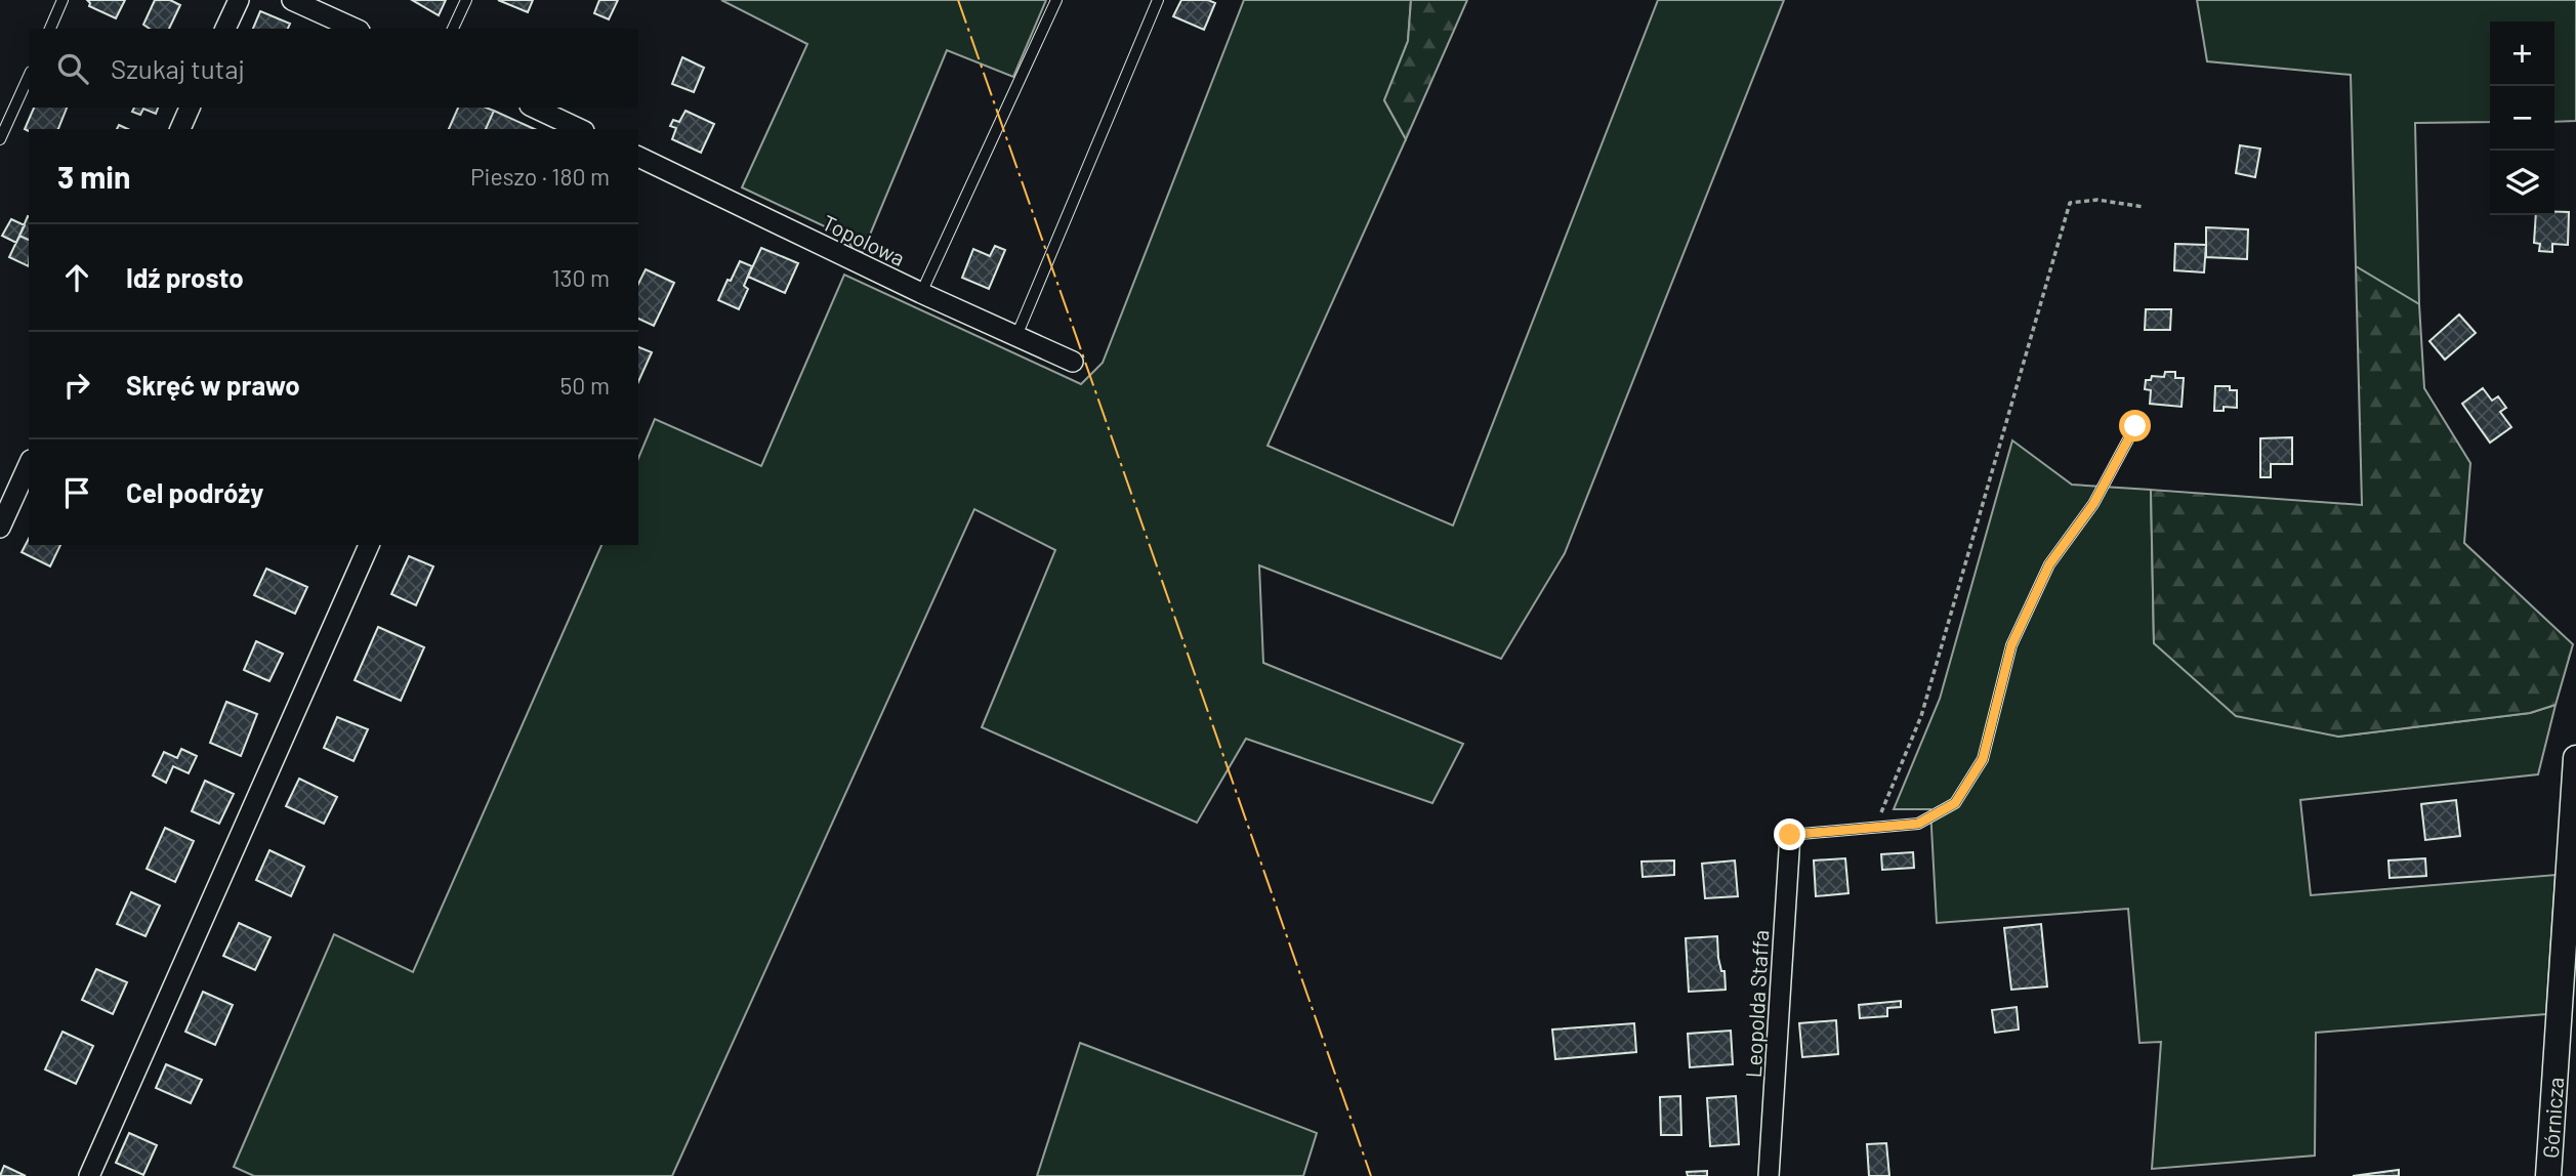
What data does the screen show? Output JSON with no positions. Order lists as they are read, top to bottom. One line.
{"streets":{"street":["Topolowa","Leopolda Staffa","Górnicza"]},"page":{"map_buttons":["+","−"],"search":"Szukaj tutaj","heading":["3 min","Pieszo · 180 m"],"list":[["Idź prosto","130 m"],["Skręć w prawo","50 m"],"Cel podróży"]}}
